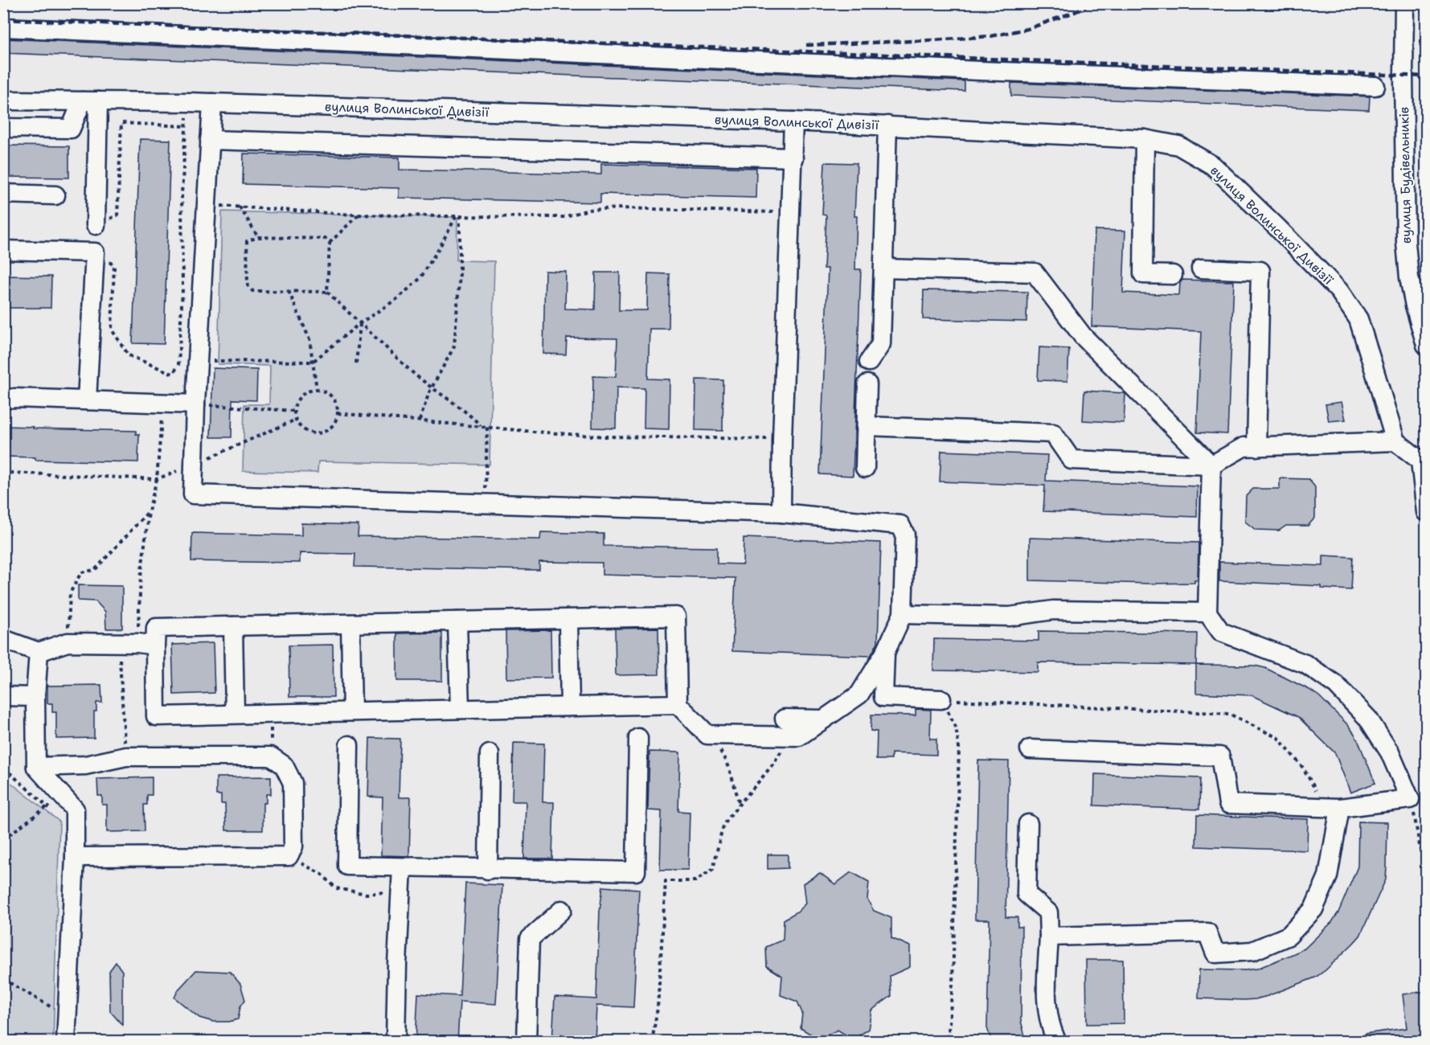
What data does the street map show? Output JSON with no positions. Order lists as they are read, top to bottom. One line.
{"streets":{"street":["вулиця Волинської Дивізії","вулиця Будівельників"]}}
